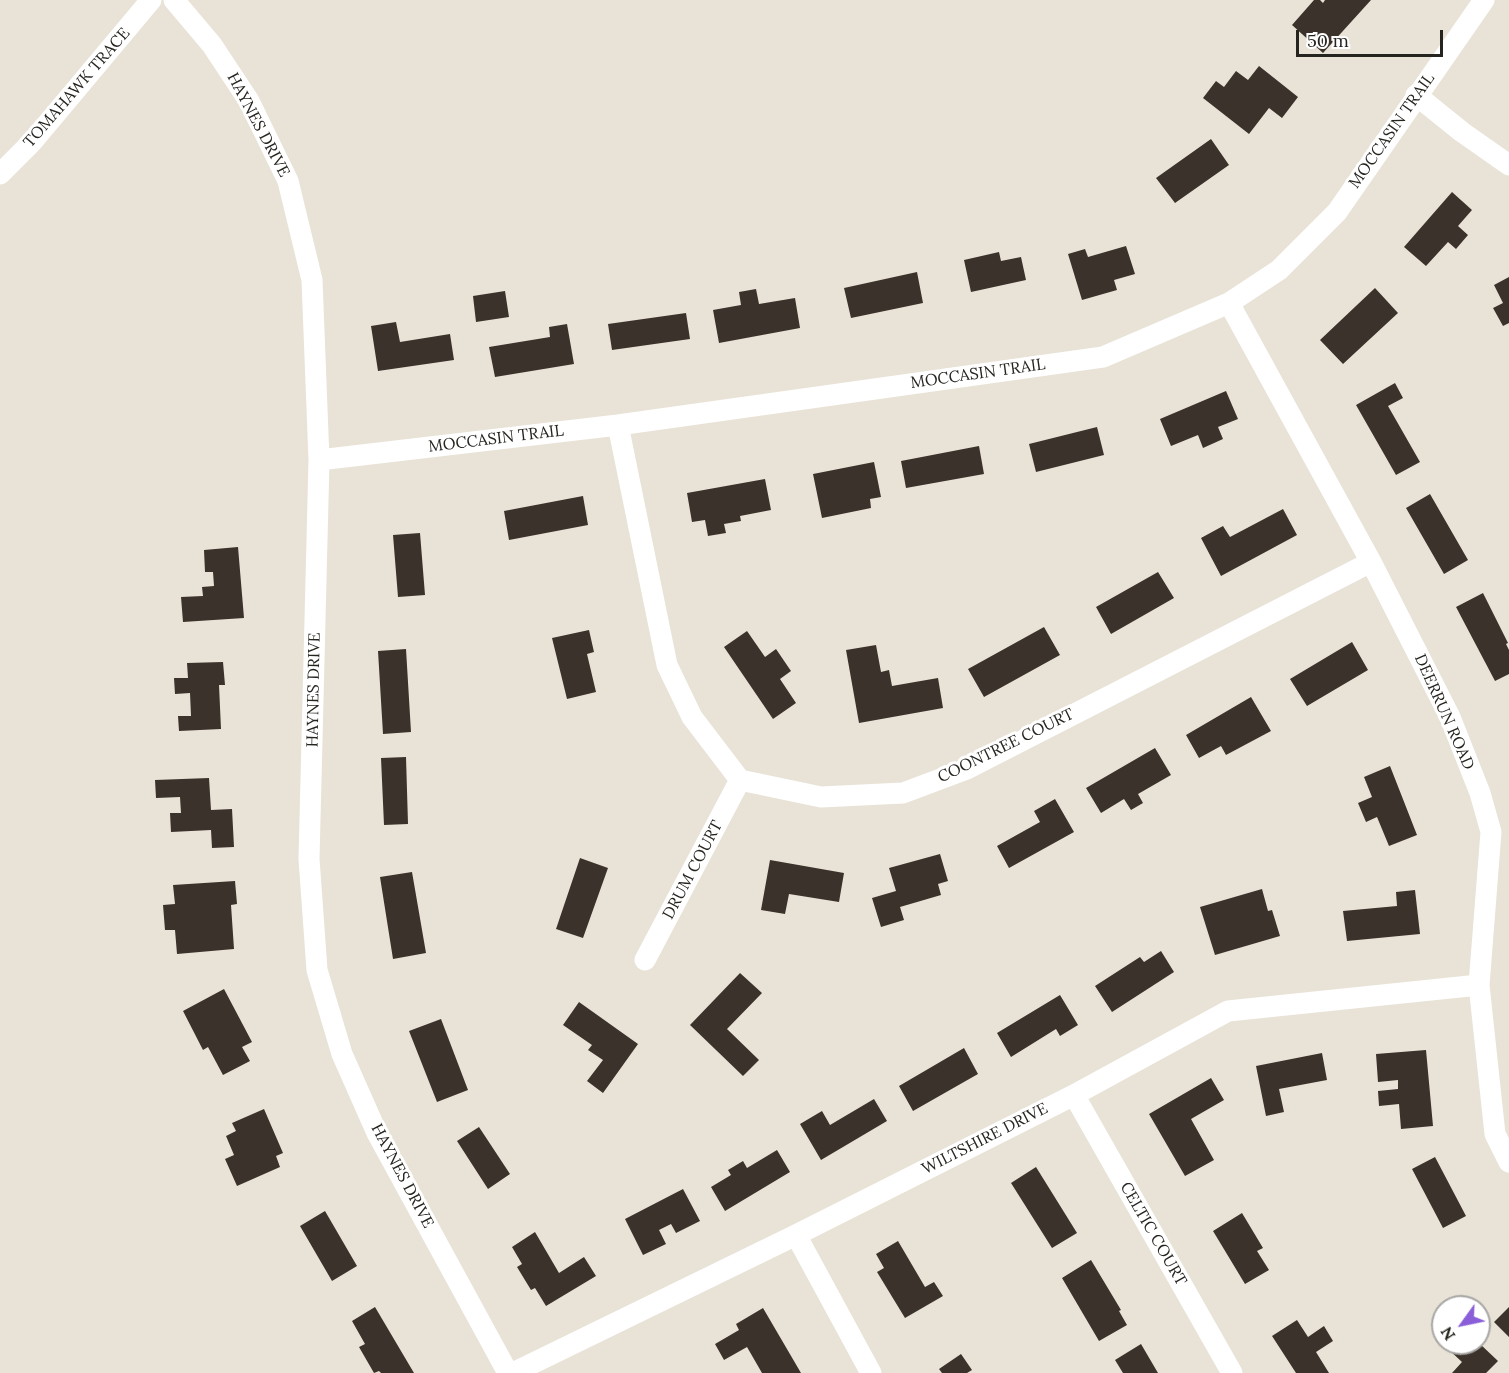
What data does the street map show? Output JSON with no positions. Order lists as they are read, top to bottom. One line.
{"streets":{"street":["TOMAHAWK TRACE","HAYNES DRIVE","MOCCASIN TRAIL","DEERRUN ROAD","COONTREE COURT","DRUM COURT","WILTSHIRE DRIVE","CELTIC COURT"]},"crossings":[["HAYNES DRIVE","MOCCASIN TRAIL"],["MOCCASIN TRAIL","DEERRUN ROAD"],["DEERRUN ROAD","COONTREE COURT"],["DEERRUN ROAD","WILTSHIRE DRIVE"],["COONTREE COURT","DRUM COURT"],["WILTSHIRE DRIVE","CELTIC COURT"]],"scale_bar":"50 m","north":"bottom left"}
